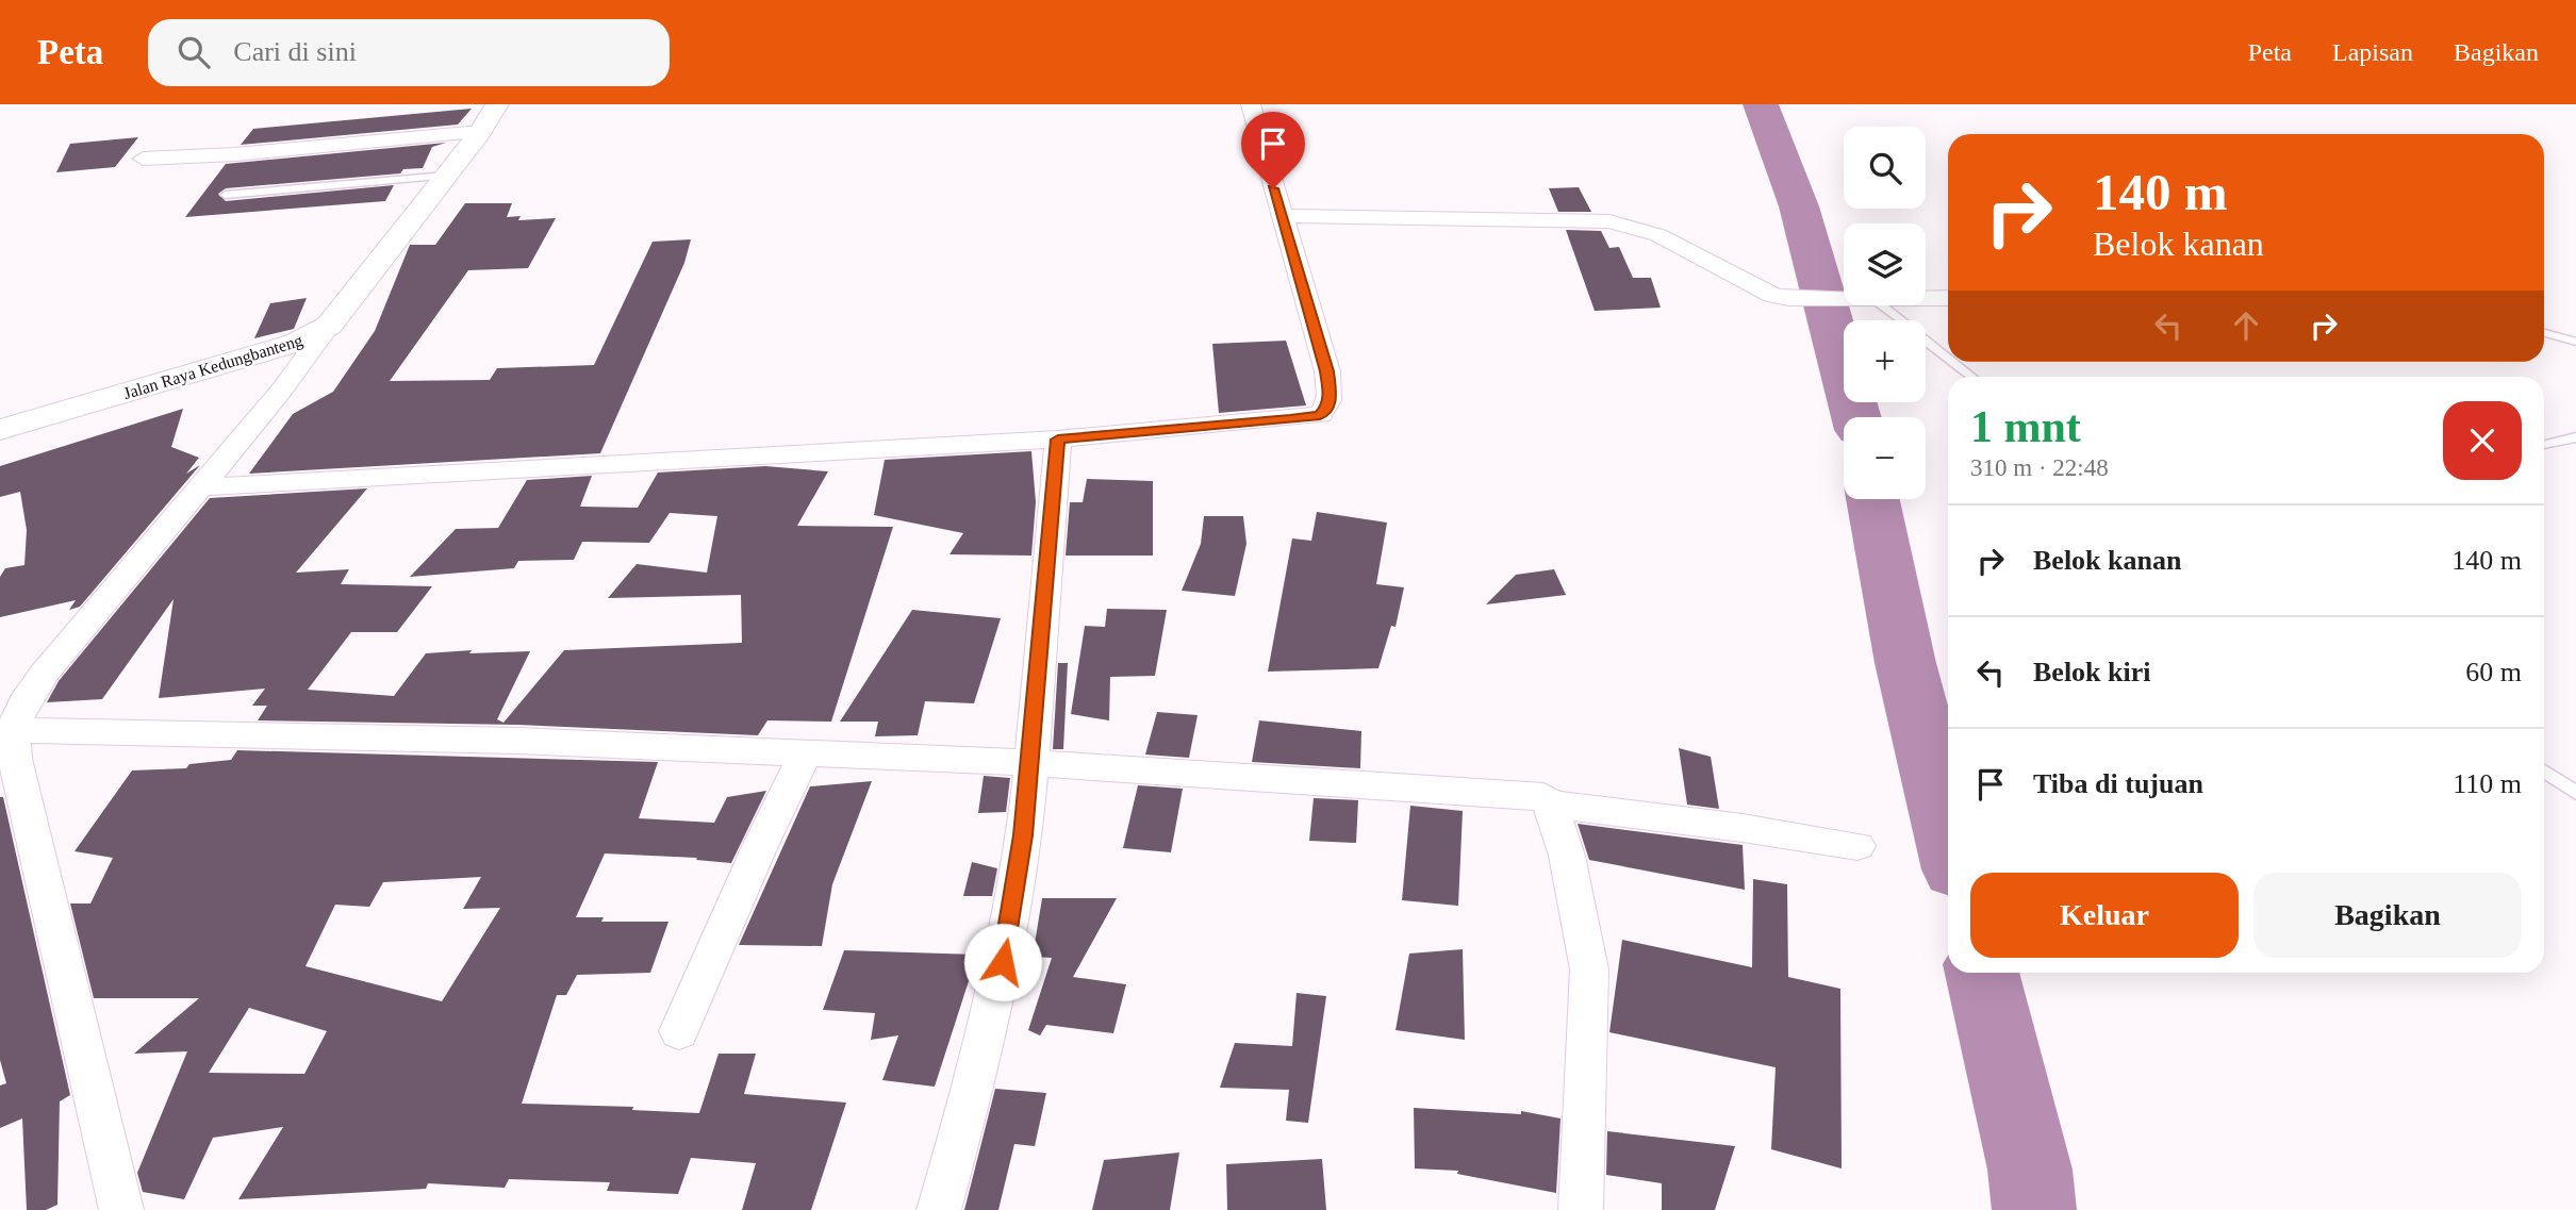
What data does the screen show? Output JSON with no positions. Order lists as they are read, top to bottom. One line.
{"streets":{"street":["Jalan Raya Kedungbanteng"]},"page":{"header":"Peta","search":"Cari di sini","nav":["Peta","Lapisan","Bagikan"],"map_buttons":["+","−"],"turn":["140 m","Belok kanan"],"heading":["1 mnt","310 m · 22:48"],"list":[{"name":"Belok kanan","value":"140 m"},{"name":"Belok kiri","value":"60 m"},{"name":"Tiba di tujuan","value":"110 m"}],"buttons":["Keluar","Bagikan"]}}
